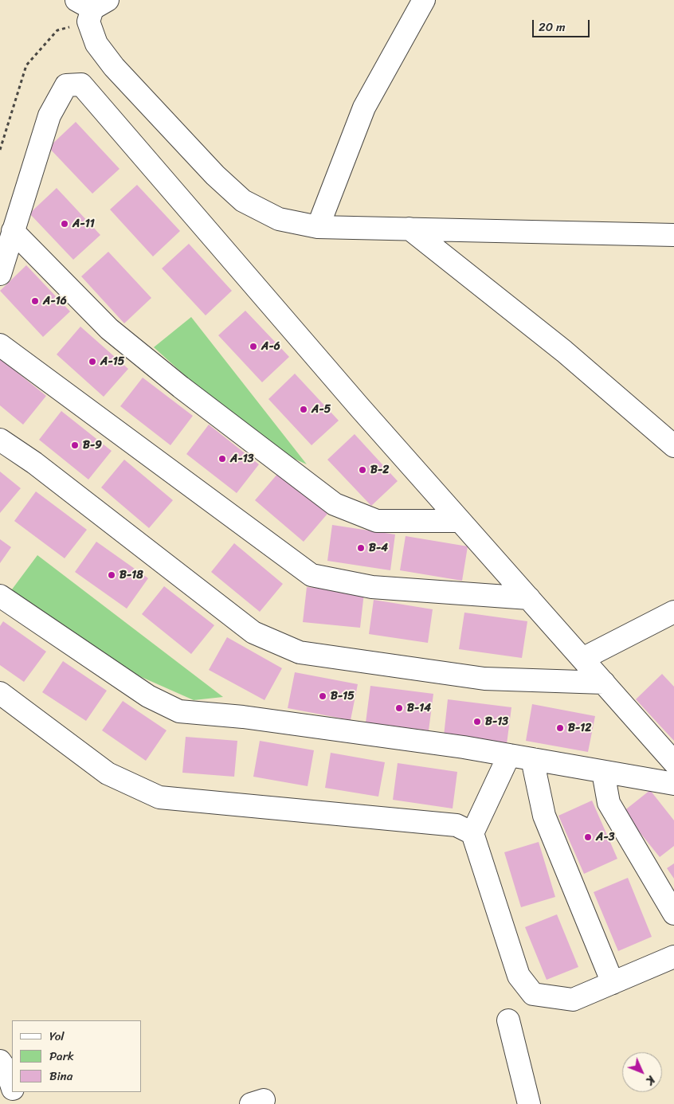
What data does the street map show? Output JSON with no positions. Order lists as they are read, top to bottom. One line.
{"places":["A-11","A-16","A-6","A-15","A-5","B-9","A-13","B-2","B-4","B-18","B-15","B-14","B-13","B-12","A-3"],"legend":["Yol","Park","Bina"],"scale_bar":"20 m","north":"bottom right"}
